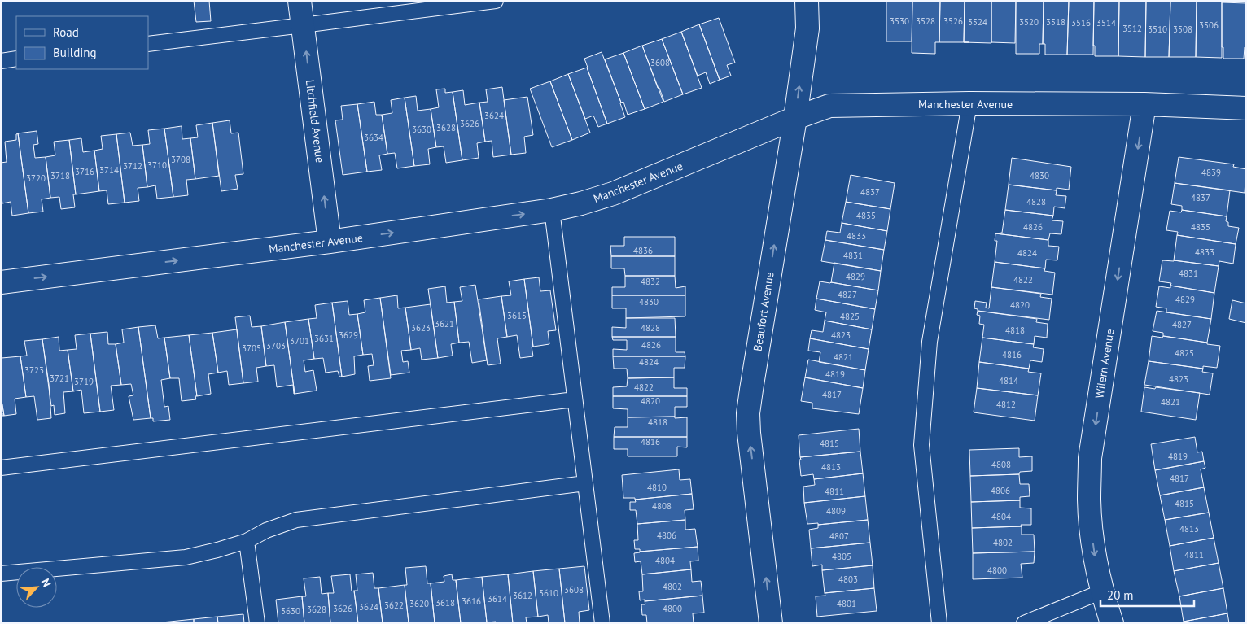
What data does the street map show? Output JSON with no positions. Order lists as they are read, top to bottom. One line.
{"streets":{"street":["Manchester Avenue","Litchfield Avenue","Beaufort Avenue","Wilern Avenue"]},"crossings":[["Manchester Avenue","Litchfield Avenue"],["Manchester Avenue","Beaufort Avenue"],["Manchester Avenue","Wilern Avenue"]],"one_way":["Manchester Avenue","Litchfield Avenue","Beaufort Avenue","Wilern Avenue"],"house_numbers":["3530","3528","3526","3524","3520","3518","3516","3514","3506","3512","3510","3508","3608","3624","3626","3628","3630","3634","3708","3710","3712","3714","3716","4839","3718","4830","3720","4837","4837","4828","4835","4826","4835","4833","4836","4833","4824","4831","4831","4829","4822","4832","4827","4829","4830","4820","3615","4825","3621","4827","3623","4828","4818","3629","4823","3631","3701","4826","3703","3705","4825","4816","4821","4824","3723","4819","3721","4823","4814","3719","4822","4817","4820","4821","4812","4818","4816","4815","4819","4808","4813","4817","4810","4806","4811","4815","4808","4809","4804","4813","4806","4807","4802","4811","4805","4804","4800","4803","4802","3608","3610","3612","3614","3616","3618","3620","4801","3622","3624","3626","4800","3628","3630"],"legend":["Road","Building"],"scale_bar":"20 m","north":"top right"}
